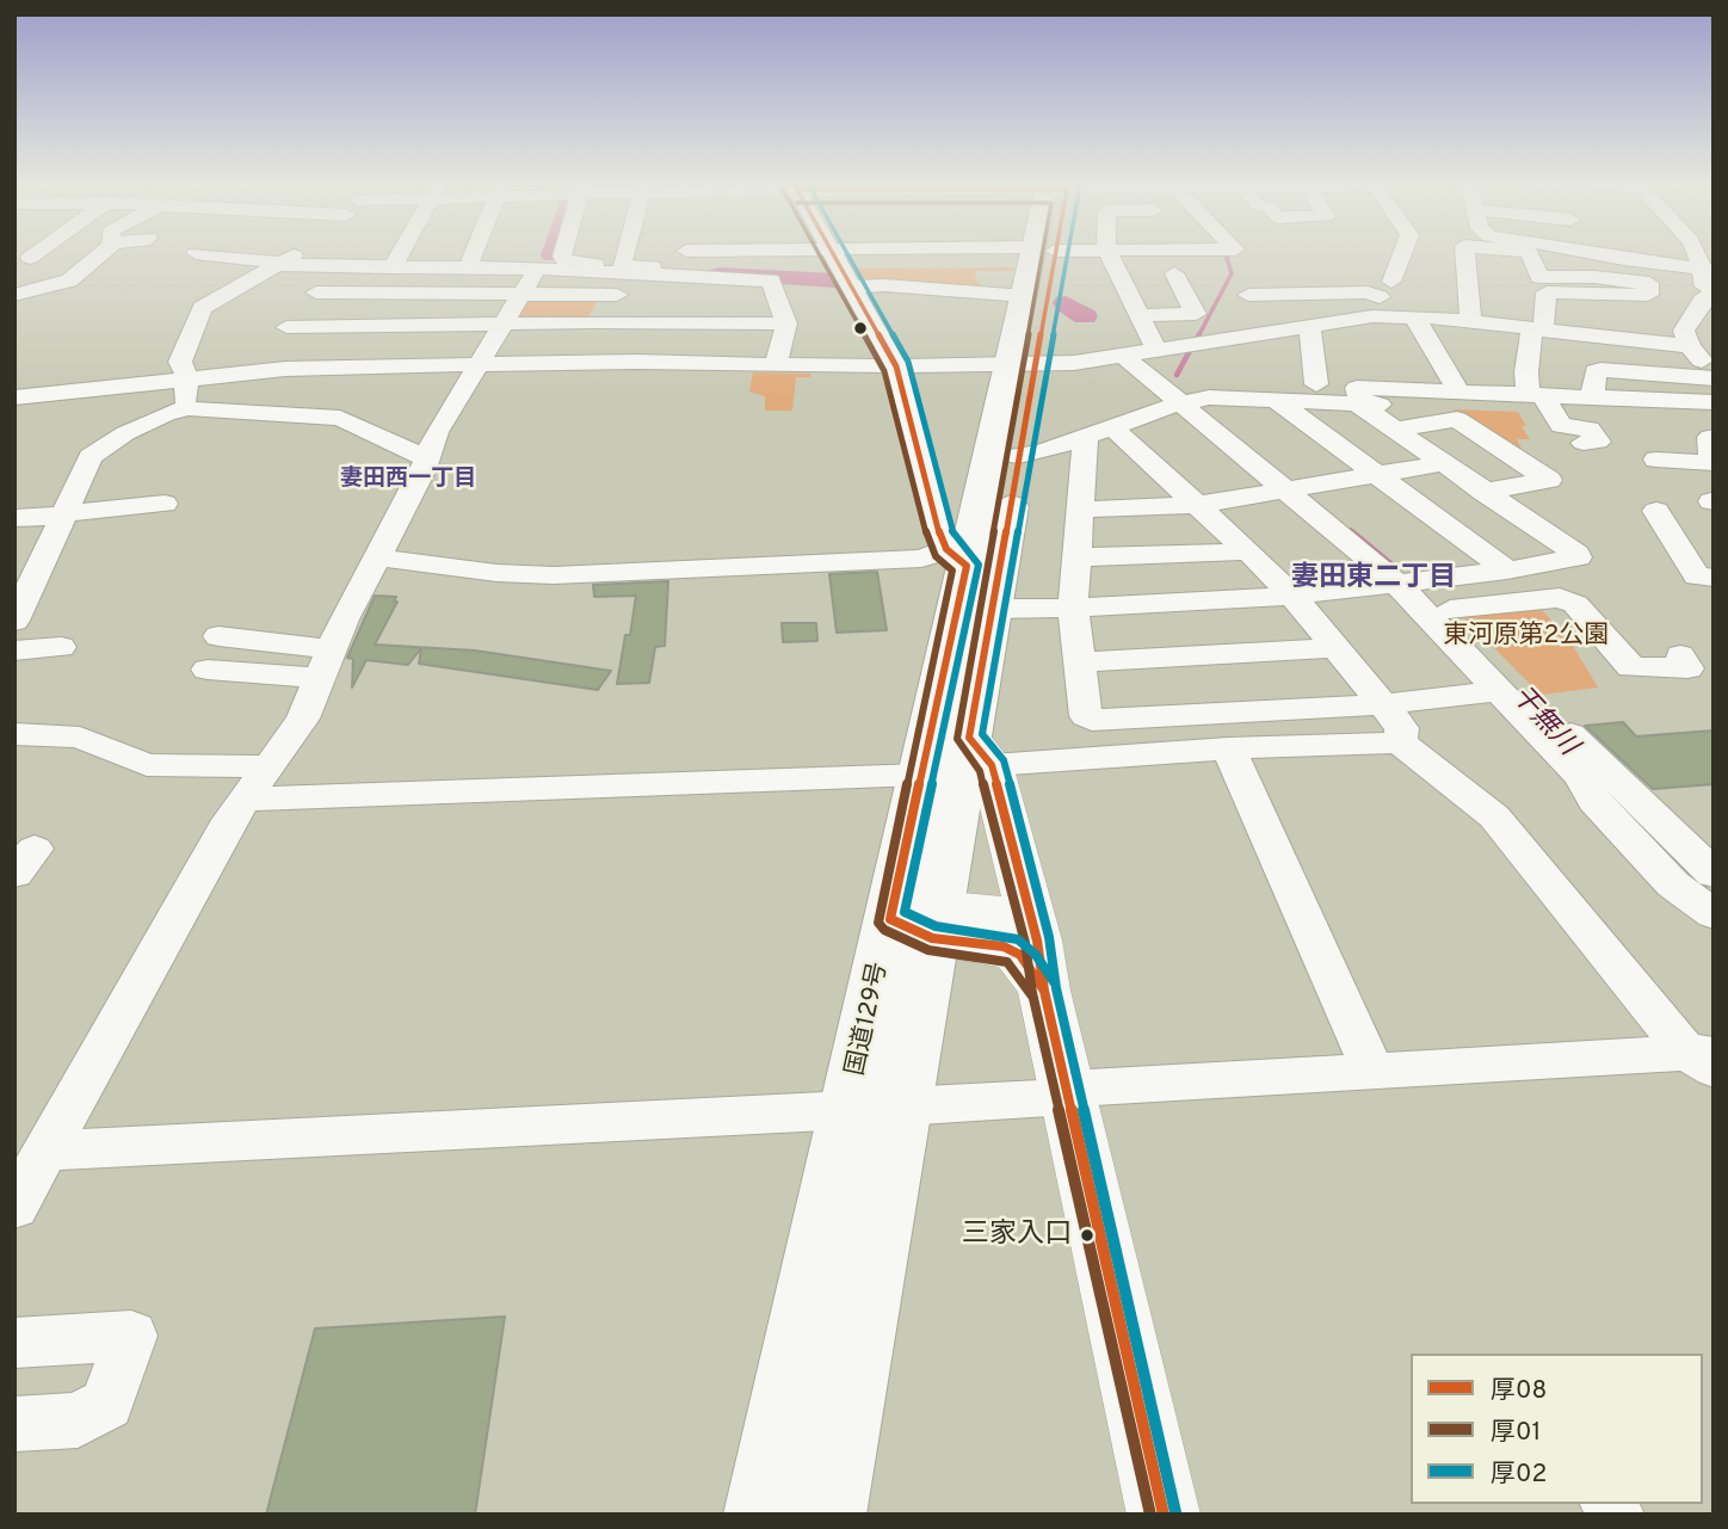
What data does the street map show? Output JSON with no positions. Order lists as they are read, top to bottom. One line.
{"streets":{"highway":["国道129号"]},"districts":["妻田西一丁目","妻田東二丁目"],"water":["干無川"],"parks":["東河原第2公園"],"places":["三家入口"],"lines":["transit line 厚08","transit line 厚01","transit line 厚02"],"legend":["厚08","厚01","厚02"]}
